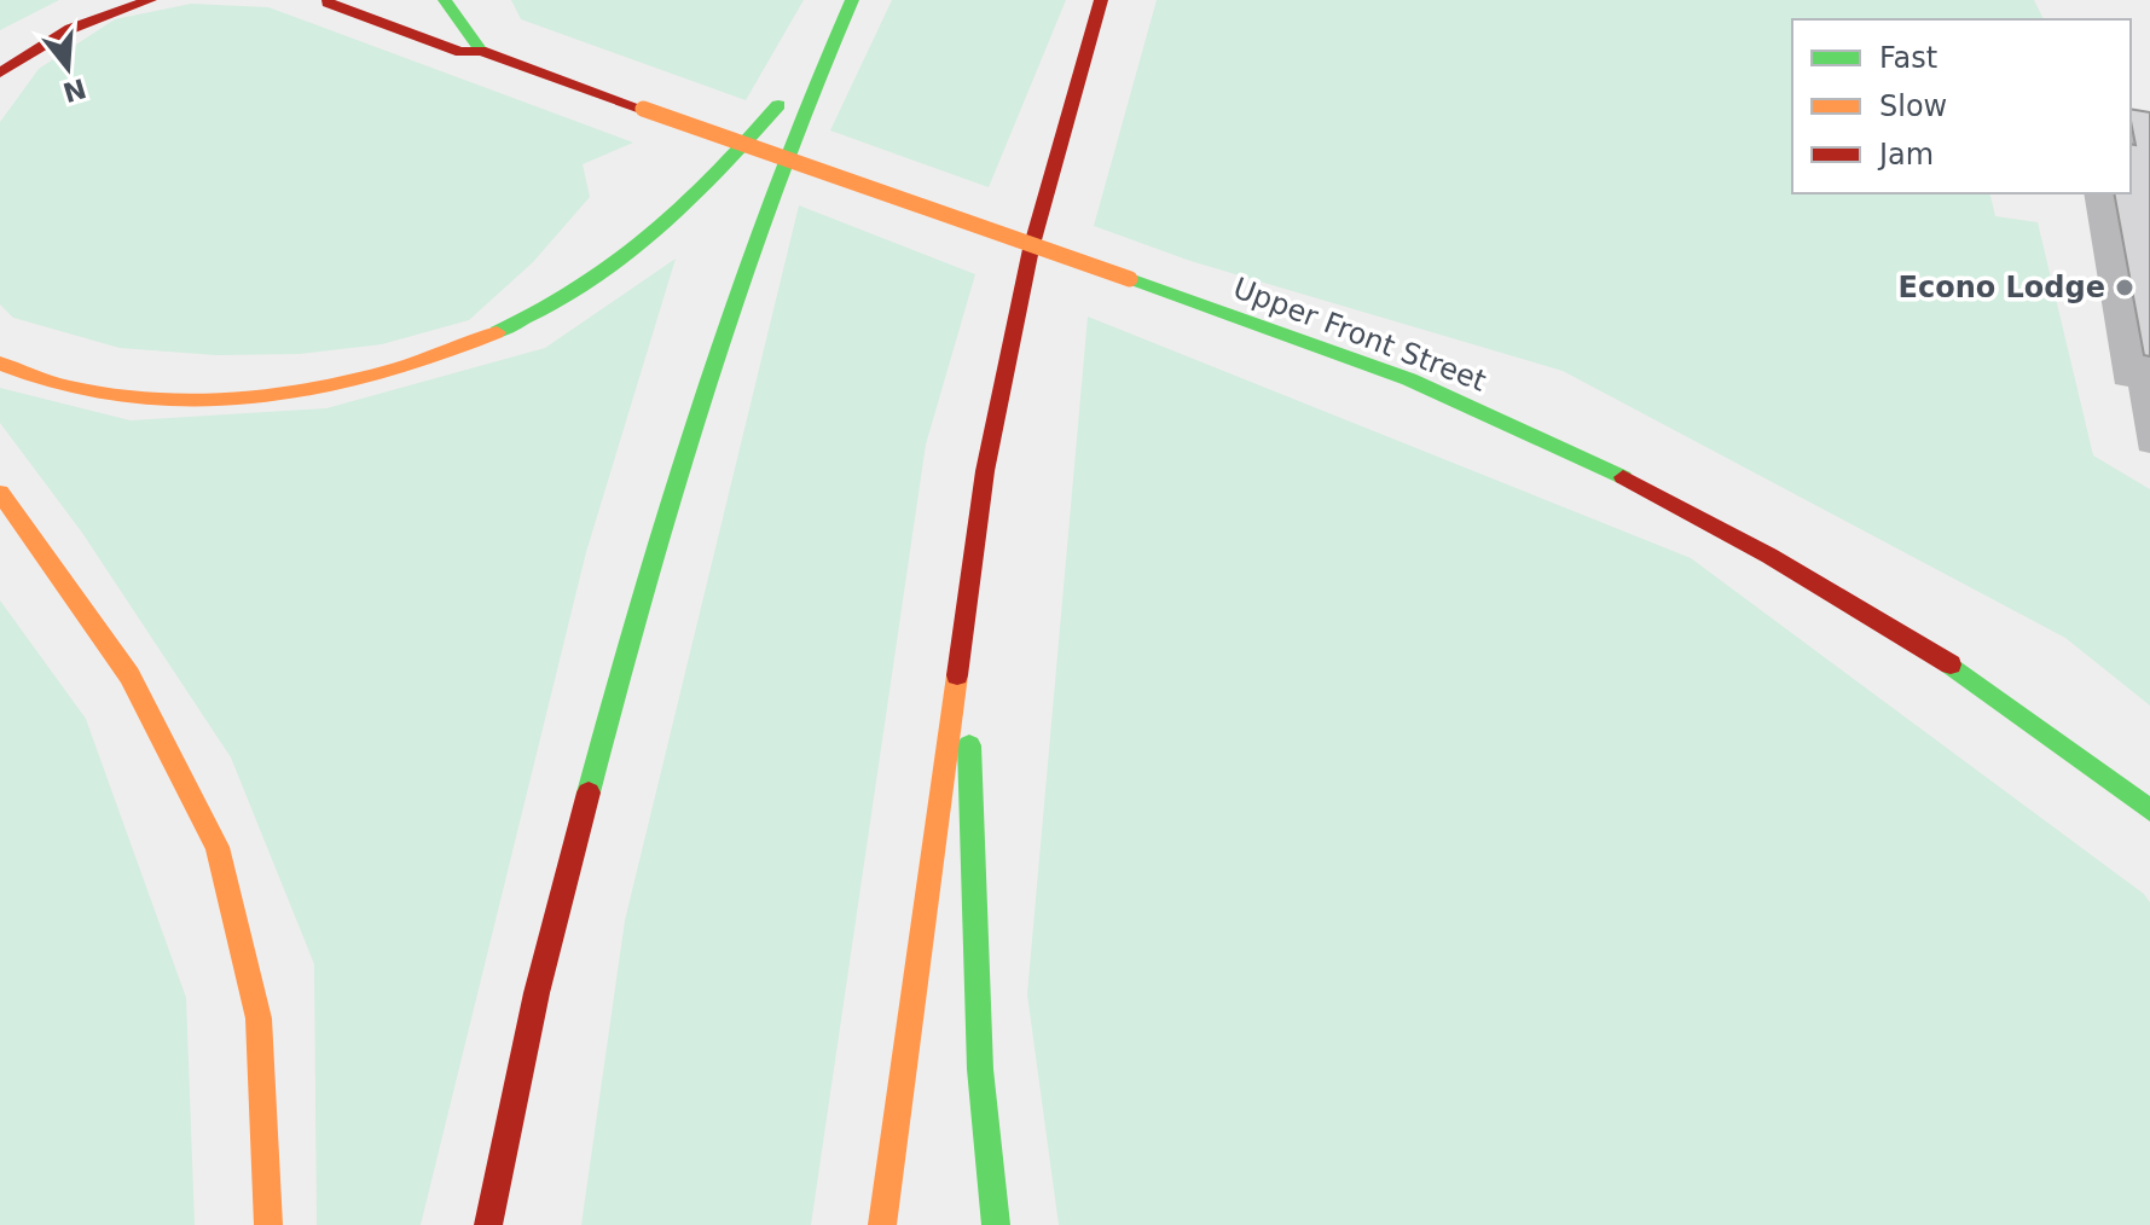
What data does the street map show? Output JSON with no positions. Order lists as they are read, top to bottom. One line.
{"streets":{"main road":["Upper Front Street"]},"places":["Econo Lodge"],"legend":["Fast","Slow","Jam"],"north":"bottom"}
